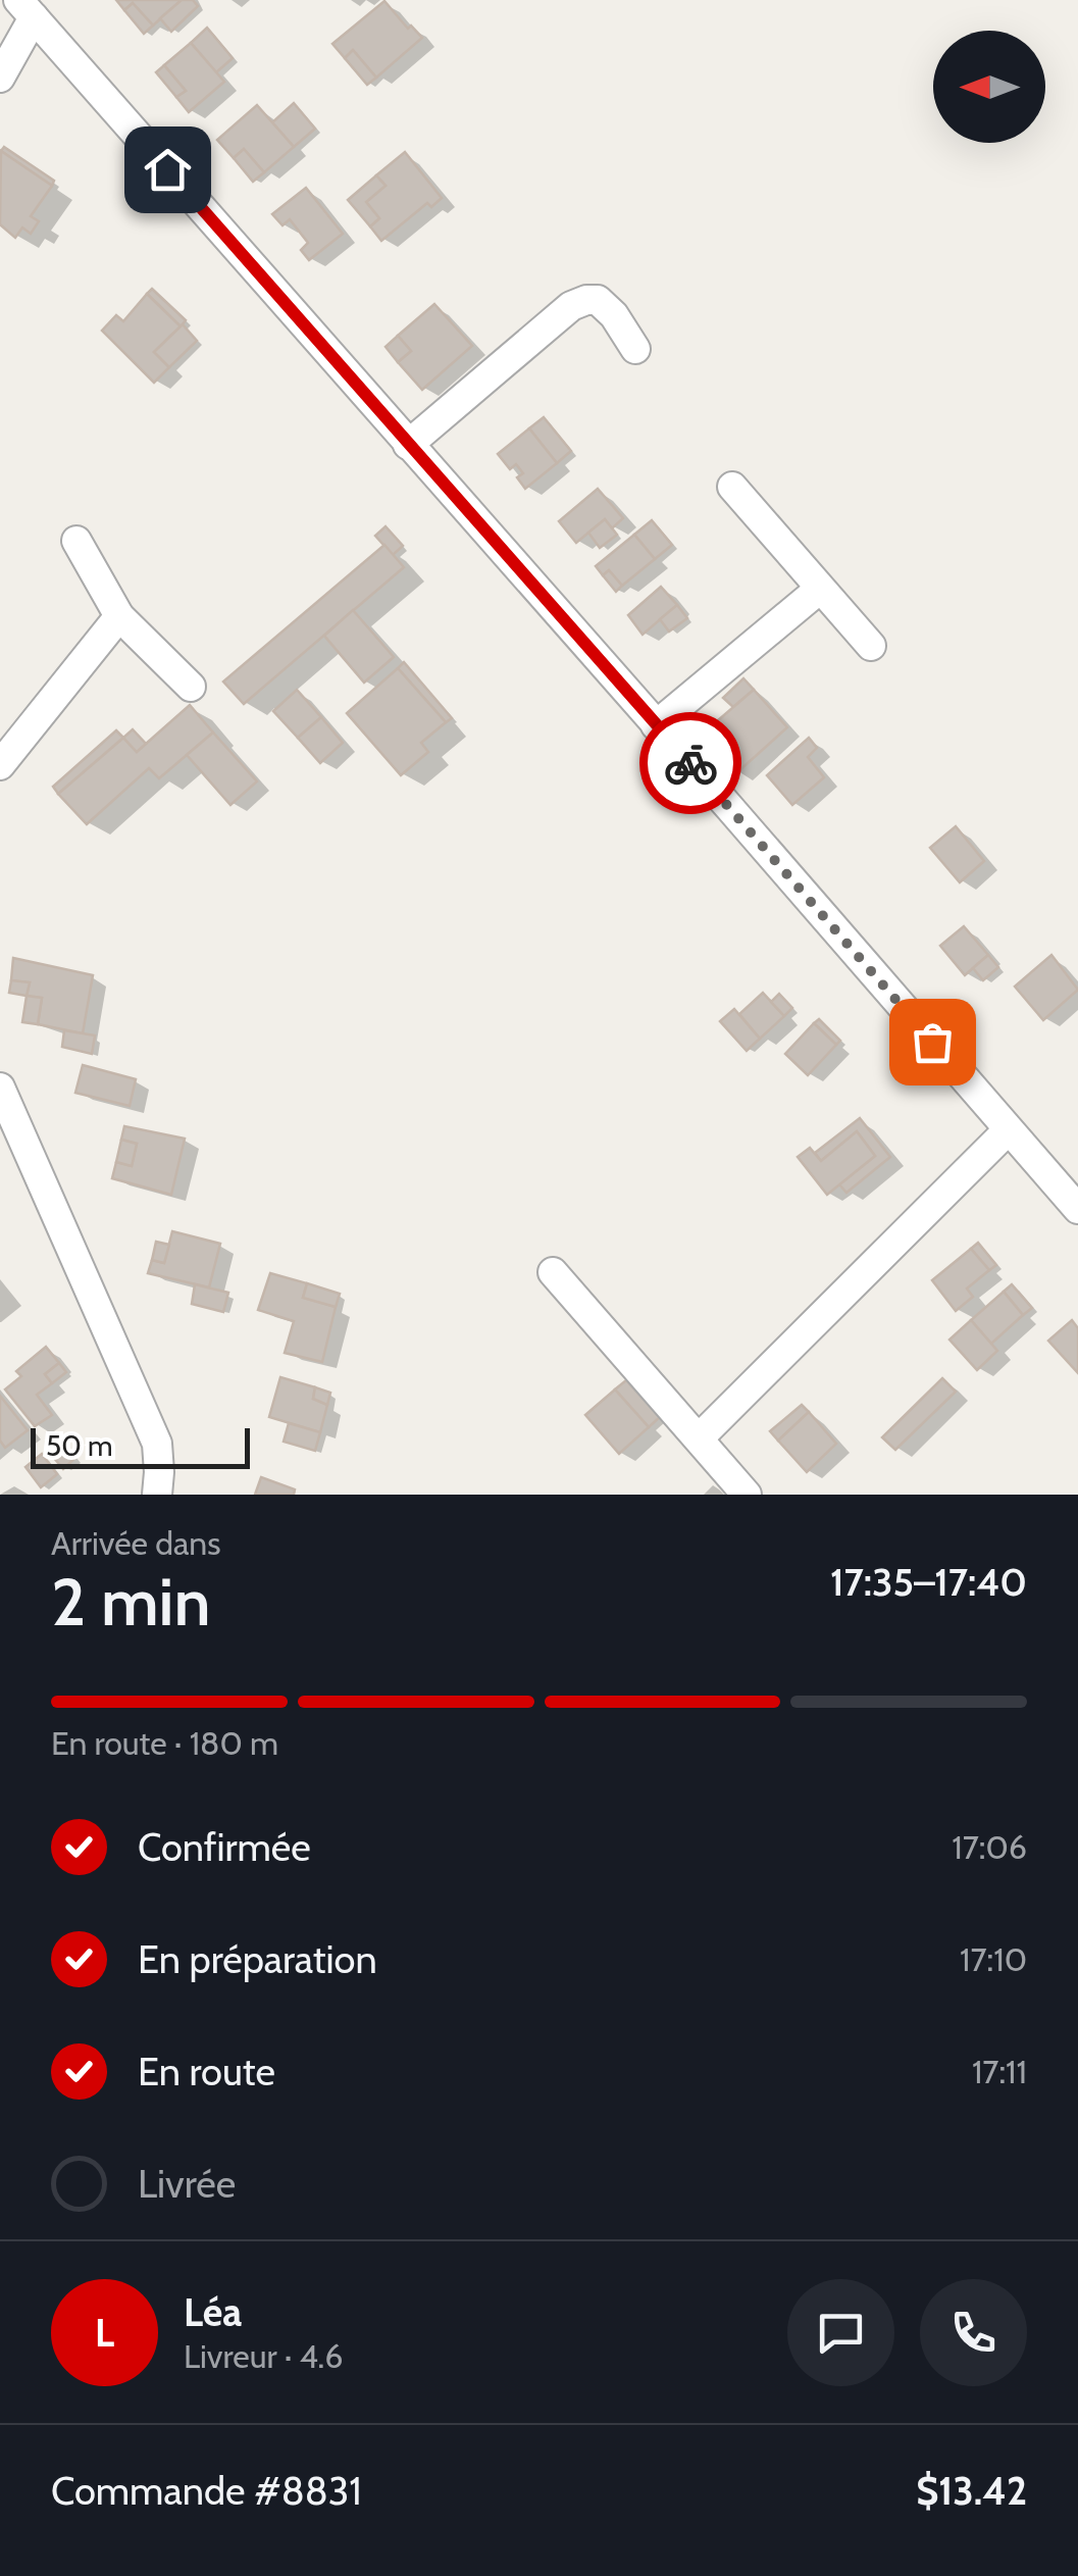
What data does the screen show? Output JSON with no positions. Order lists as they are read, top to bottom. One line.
{"scale_bar":"50 m","north":"left","page":{"scale":"50 m","heading":["2 min","Arrivée dans","17:35–17:40"],"panel":["Léa","Livreur · 4.6","Commande #8831","$13.42"],"bar":"En route · 180 m","list":[["Confirmée","17:06"],["En préparation","17:10"],["En route","17:11"],"Livrée"],"round":"L"}}
